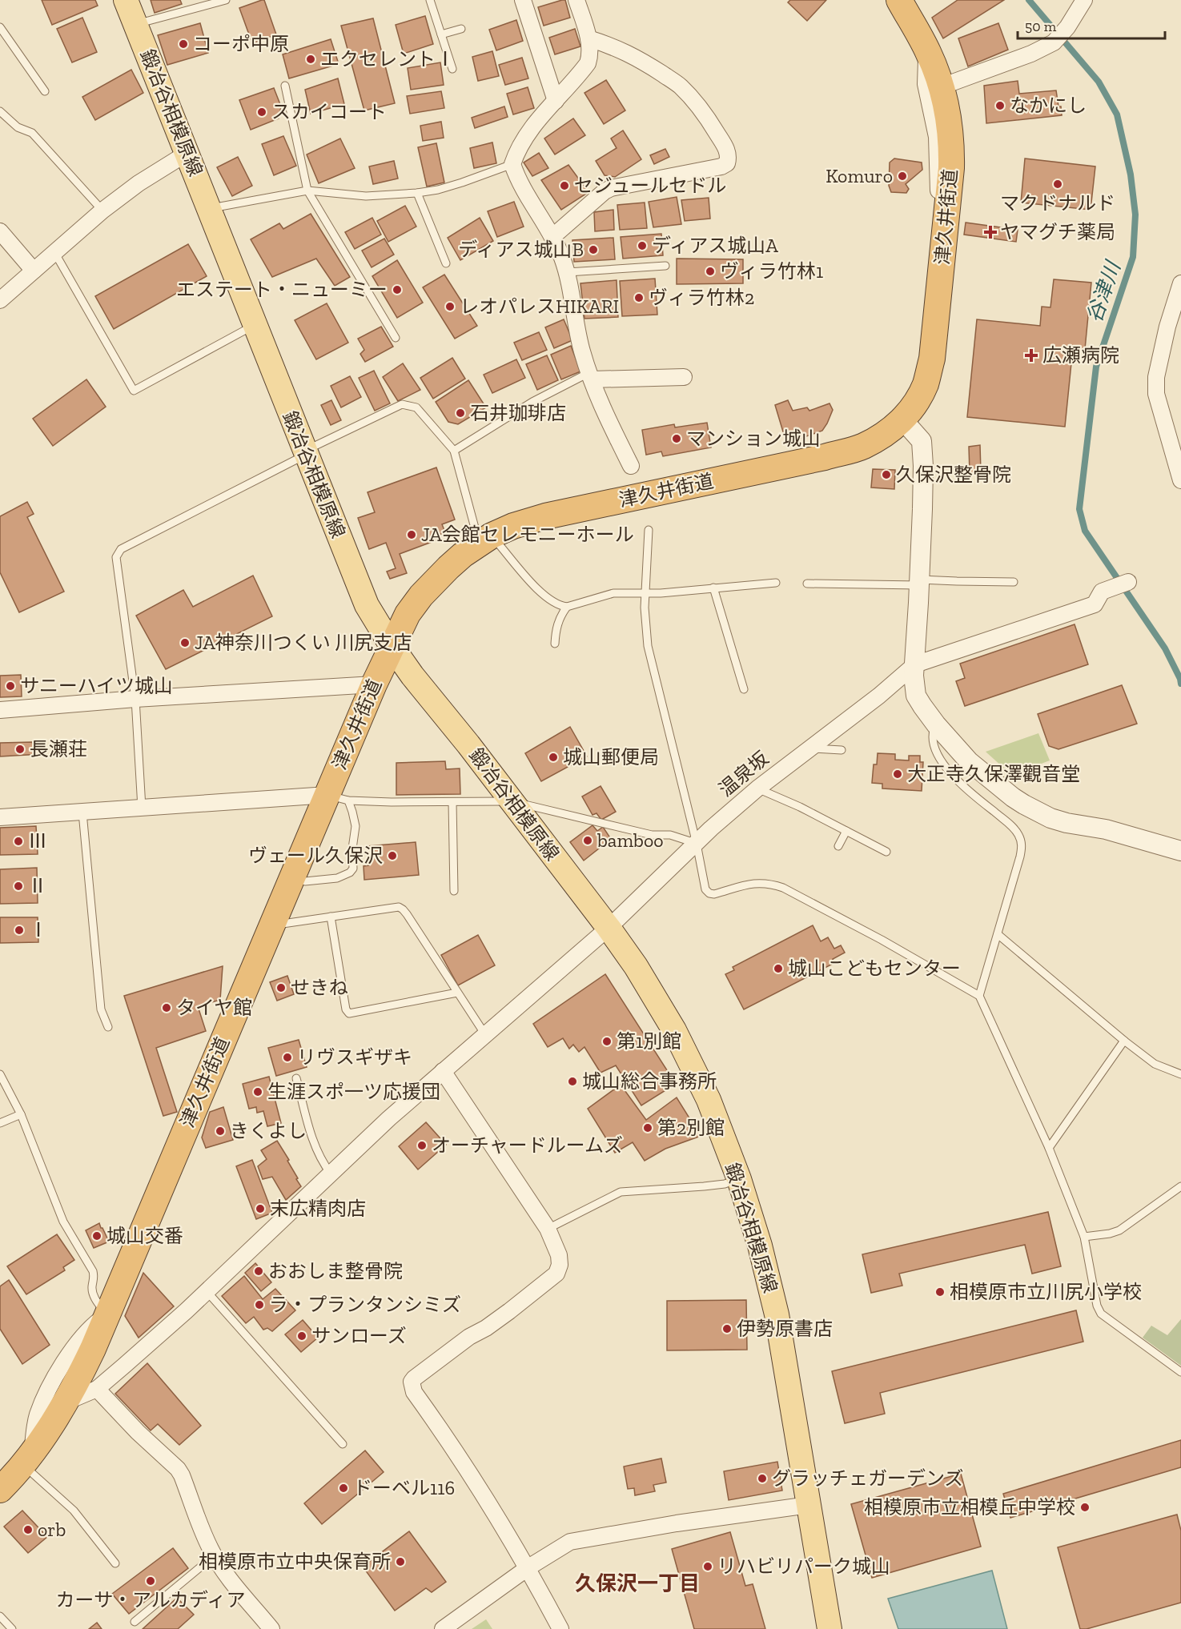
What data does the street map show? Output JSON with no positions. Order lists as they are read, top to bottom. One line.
{"streets":{"highway":["津久井街道"],"main road":["鍛冶谷相模原線"],"street":["温泉坂"]},"crossings":[["鍛冶谷相模原線","津久井街道"],["鍛冶谷相模原線","温泉坂"],["津久井街道","温泉坂"]],"districts":["久保沢一丁目"],"water":["谷津川"],"places":{"other":["コーポ中原","エクセレントⅠ","なかにし","スカイコート","Komuro","マクドナルド","セジュールセドル","ディアス城山A","ディアス城山B","ヴィラ竹林1","エステート・ニューミー","ヴィラ竹林2","レオパレスHIKARI","石井珈琲店","マンション城山","久保沢整骨院","JA会館セレモニーホール","JA神奈川つくい 川尻支店","サニーハイツ城山","長瀬荘","城山郵便局","大正寺久保澤觀音堂","bamboo","Ⅲ","ヴェール久保沢","Ⅱ","Ⅰ","城山こどもセンター","せきね","タイヤ館","第1別館","リヴスギザキ","城山総合事務所","生涯スポ一ツ応援団","第2別館","きくよし","オーチャードルームズ","末広精肉店","城山交番","おおしま整骨院","相模原市立川尻小学校","ラ・プランタンシミズ","伊勢原書店","サンローズ","グラッチェガーデンズ","ドーベル116","相模原市立相模丘中学校","orb","相模原市立中央保育所","リハビリパーク城山","カーサ・アルカディア"],"health":["ヤマグチ薬局","広瀬病院"]},"scale_bar":"50 m"}
